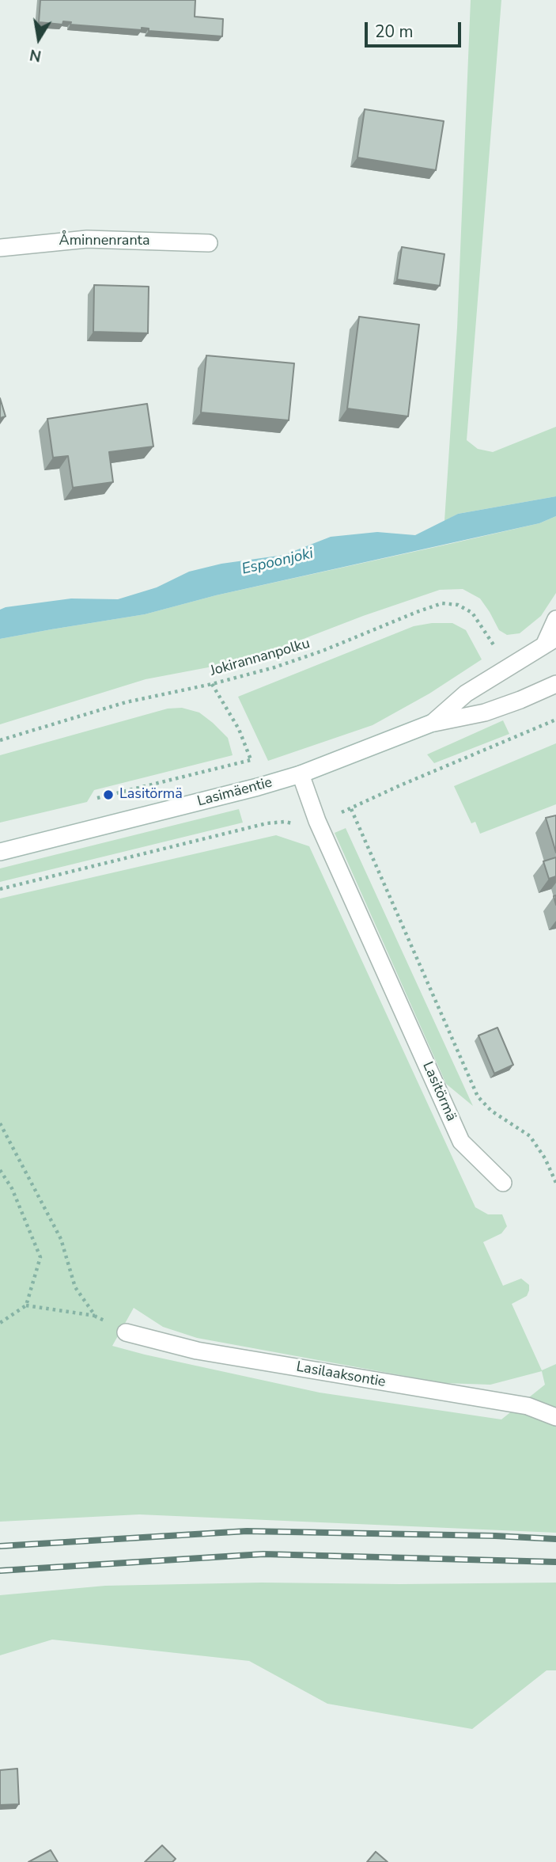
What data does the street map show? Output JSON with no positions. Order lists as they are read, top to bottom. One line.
{"streets":{"street":["Åminnenranta","Lasimäentie","Lasitörmä","Lasilaaksontie"],"path":["Jokirannanpolku"]},"crossings":[["Lasimäentie","Lasitörmä"]],"water":["Espoonjoki"],"places":["Lasitörmä"],"scale_bar":"20 m","north":"bottom"}
